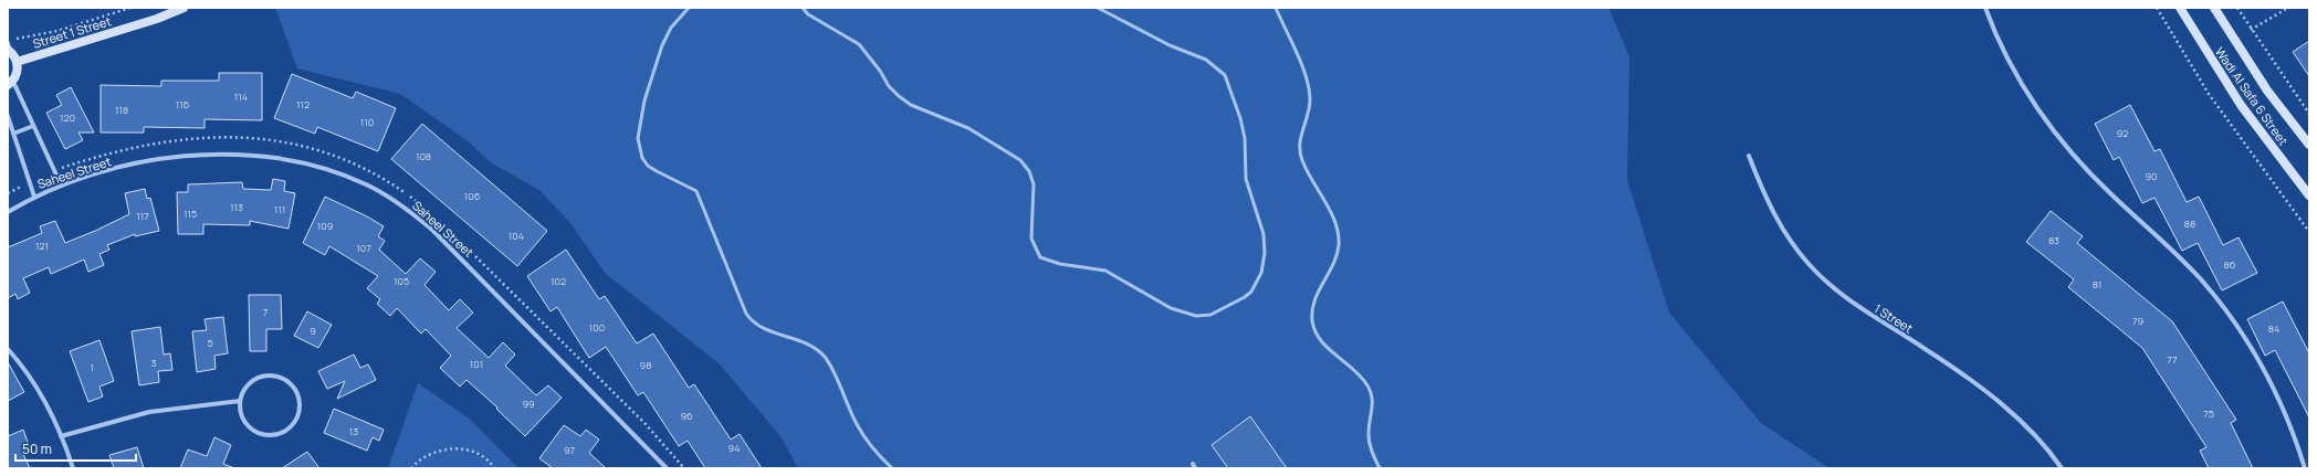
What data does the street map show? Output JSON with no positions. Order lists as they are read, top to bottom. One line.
{"streets":{"main road":["Street 1 Street","Wadi Al Safa 6 Street"],"street":["Saheel Street","1 Street"]},"house_numbers":["114","116","112","118","120","110","92","108","90","106","113","111","115","117","88","109","104","83","121","107","86","105","102","81","7","79","100","84","9","5","77","3","101","98","1","99","75","96","13","94","97"],"scale_bar":"50 m"}
